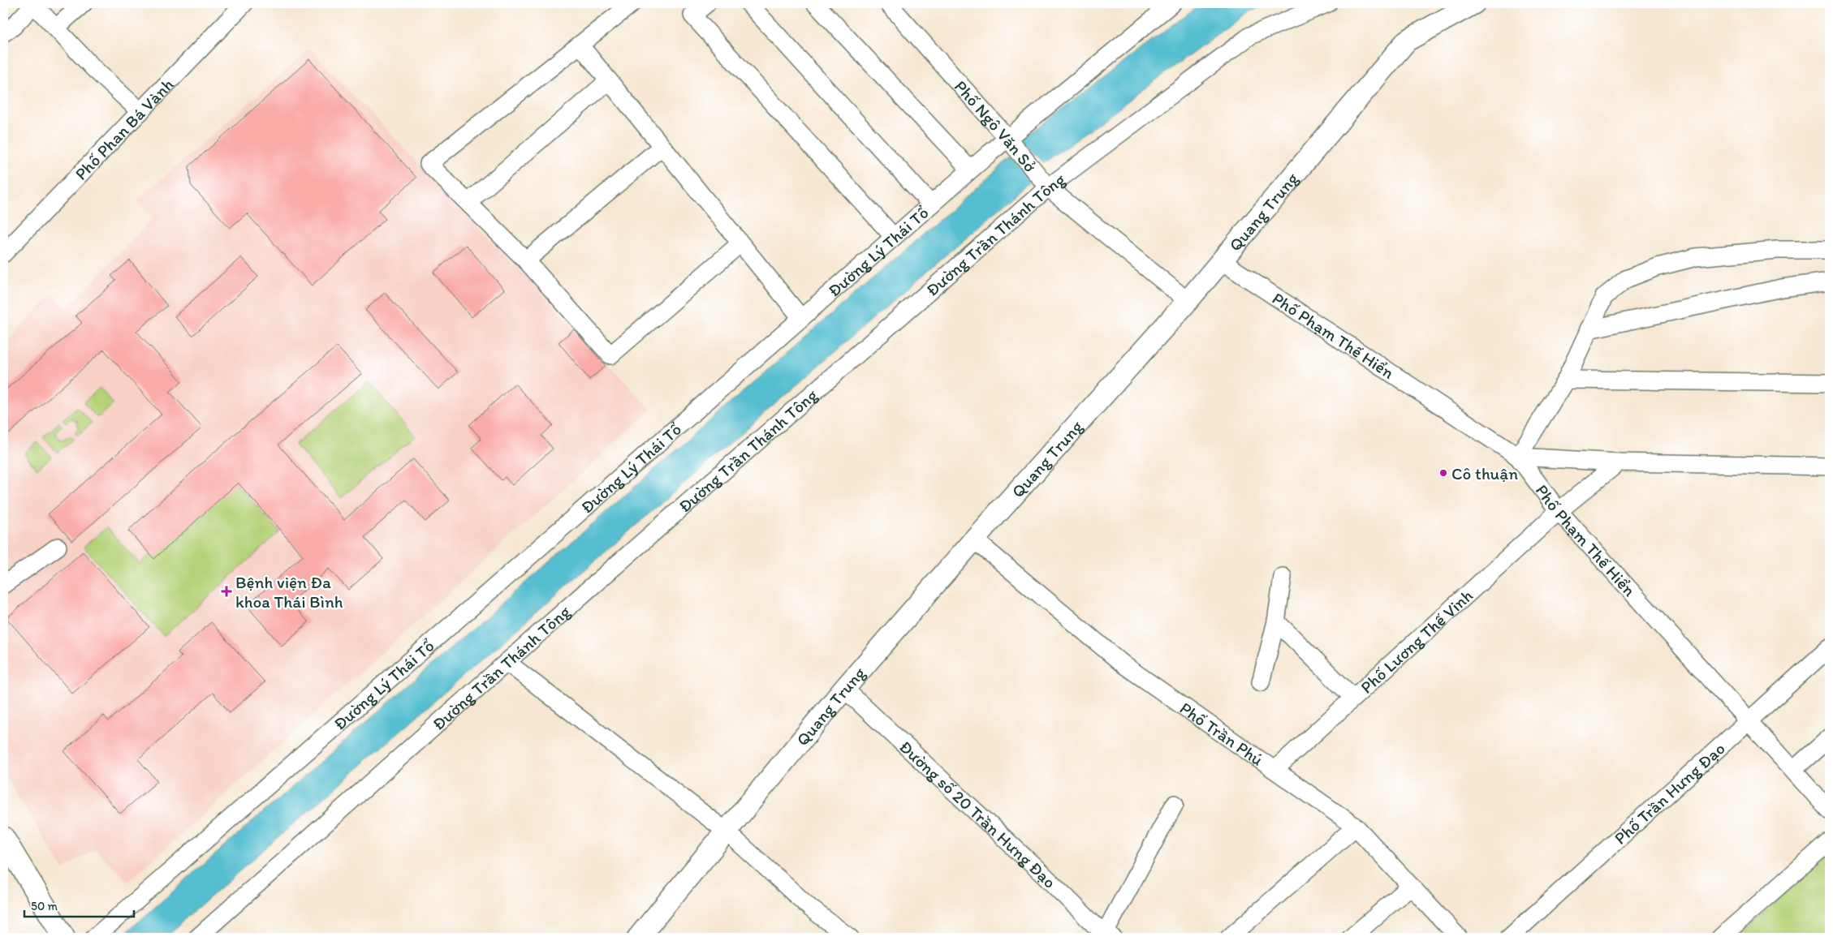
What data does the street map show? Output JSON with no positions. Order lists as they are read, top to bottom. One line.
{"streets":{"main road":["Quang Trung"],"street":["Phố Ngô Văn Sở","Phố Phan Bá Vành","Đường Trần Thánh Tông","Đường Lý Thái Tổ","Phố Phạm Thế Hiển","Phố Lương Thế Vinh","Phố Trần Phú","Phố Trần Hưng Đạo","Đường số 20 Trần Hưng Đạo"]},"crossings":[["Phố Ngô Văn Sở","Quang Trung"],["Phố Ngô Văn Sở","Đường Trần Thánh Tông"],["Phố Ngô Văn Sở","Đường Lý Thái Tổ"],["Quang Trung","Phố Phạm Thế Hiển"],["Quang Trung","Phố Trần Phú"],["Quang Trung","Đường số 20 Trần Hưng Đạo"],["Phố Phạm Thế Hiển","Phố Lương Thế Vinh"],["Phố Phạm Thế Hiển","Phố Trần Hưng Đạo"],["Phố Lương Thế Vinh","Phố Trần Phú"]],"places":{"other":["Cô thuận"],"health":["Bệnh viện Đa khoa Thái Bình"]},"scale_bar":"50 m"}
